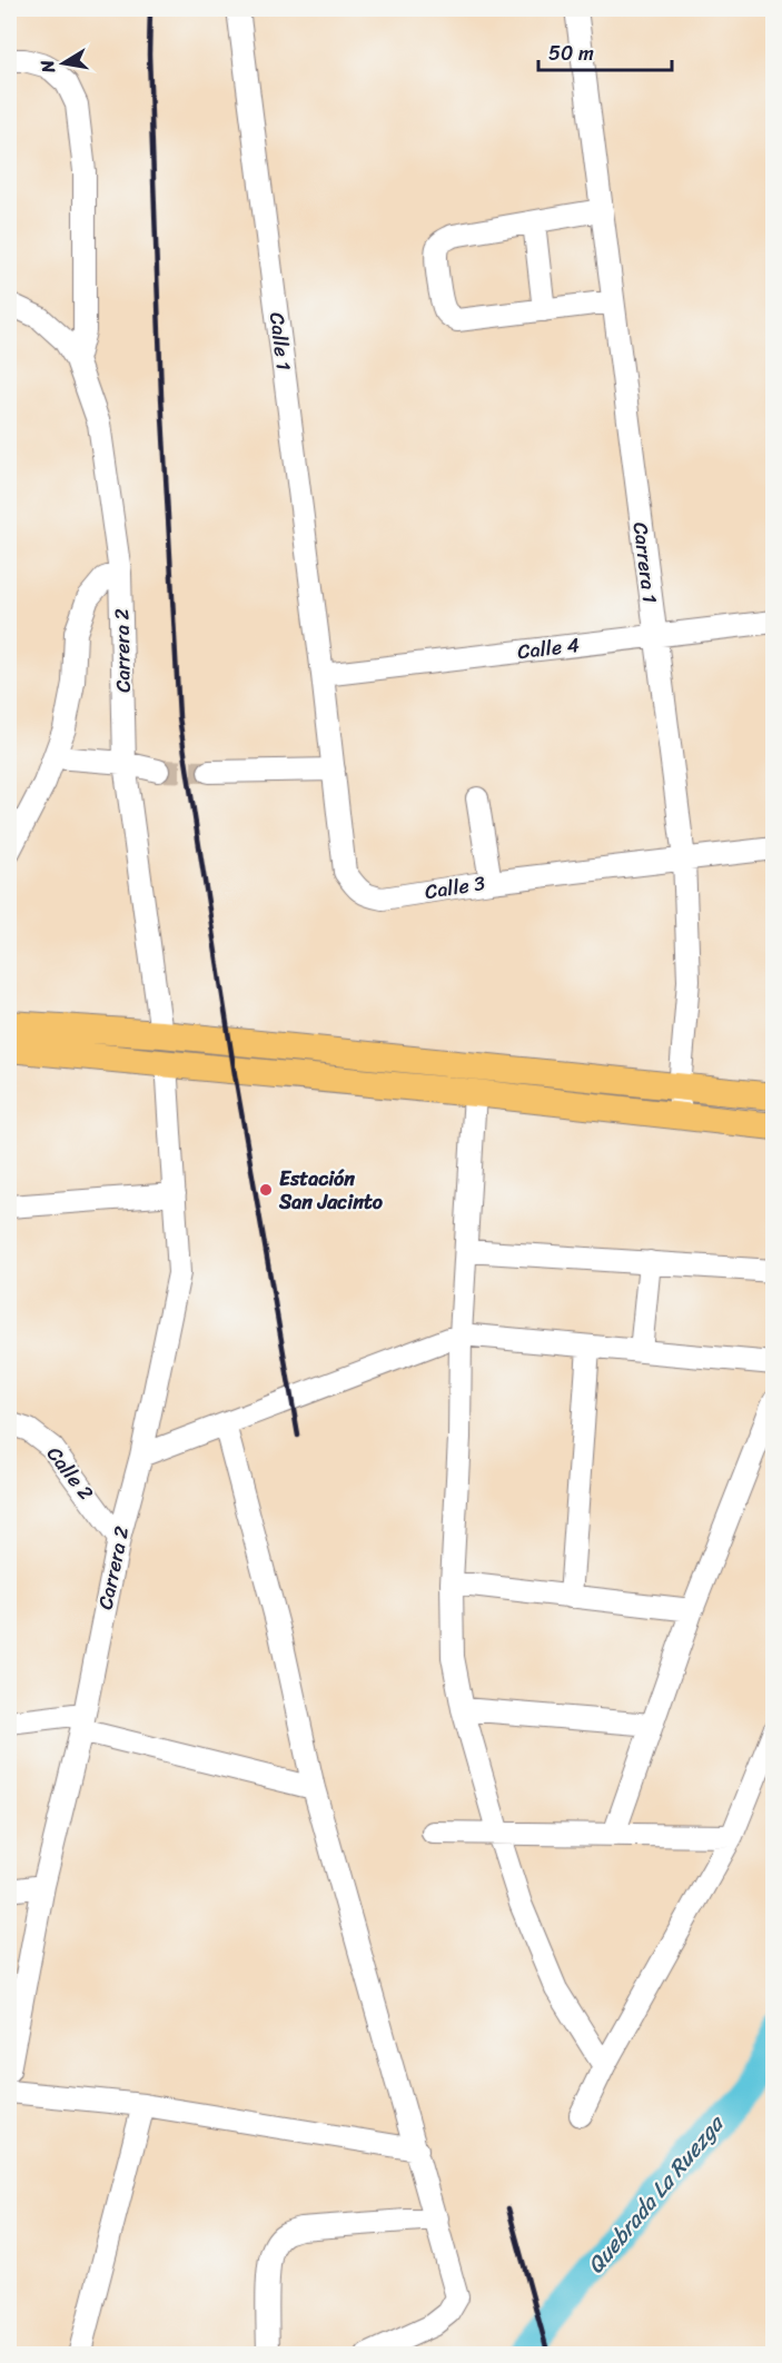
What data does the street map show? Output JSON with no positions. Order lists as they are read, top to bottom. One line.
{"streets":{"street":["Calle 1","Carrera 1","Calle 4","Carrera 2","Calle 3","Calle 2"]},"crossings":[["Calle 1","Calle 4"],["Calle 1","Calle 3"],["Carrera 1","Calle 4"],["Carrera 1","Calle 3"],["Calle 4","Calle 3"],["Carrera 2","Calle 2"]],"water":["Quebrada La Ruezga"],"places":["Estación San Jacinto"],"scale_bar":"50 m","north":"left"}
